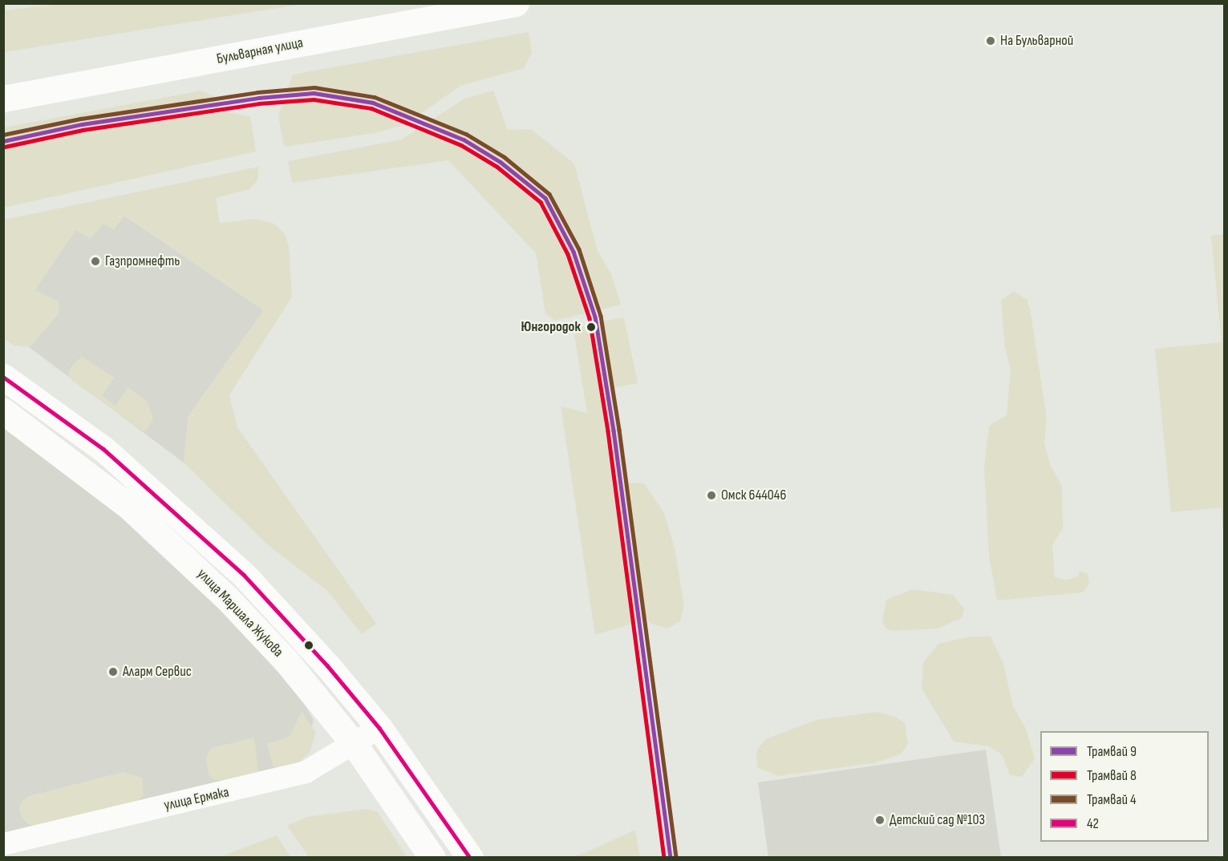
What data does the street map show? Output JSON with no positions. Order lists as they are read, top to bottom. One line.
{"streets":{"main road":["Бульварная улица","улица Маршала Жукова"],"street":["улица Ермака"]},"crossings":[["улица Маршала Жукова","улица Ермака"]],"places":["На Бульварной","Газпромнефть","Юнгородок","Омск 644046","Аларм Сервис","Детский сад №103"],"lines":["tram line 4","tram line 9","tram line 8","transit line 42"],"legend":["Трамвай 9","Трамвай 8","Трамвай 4","42"]}
